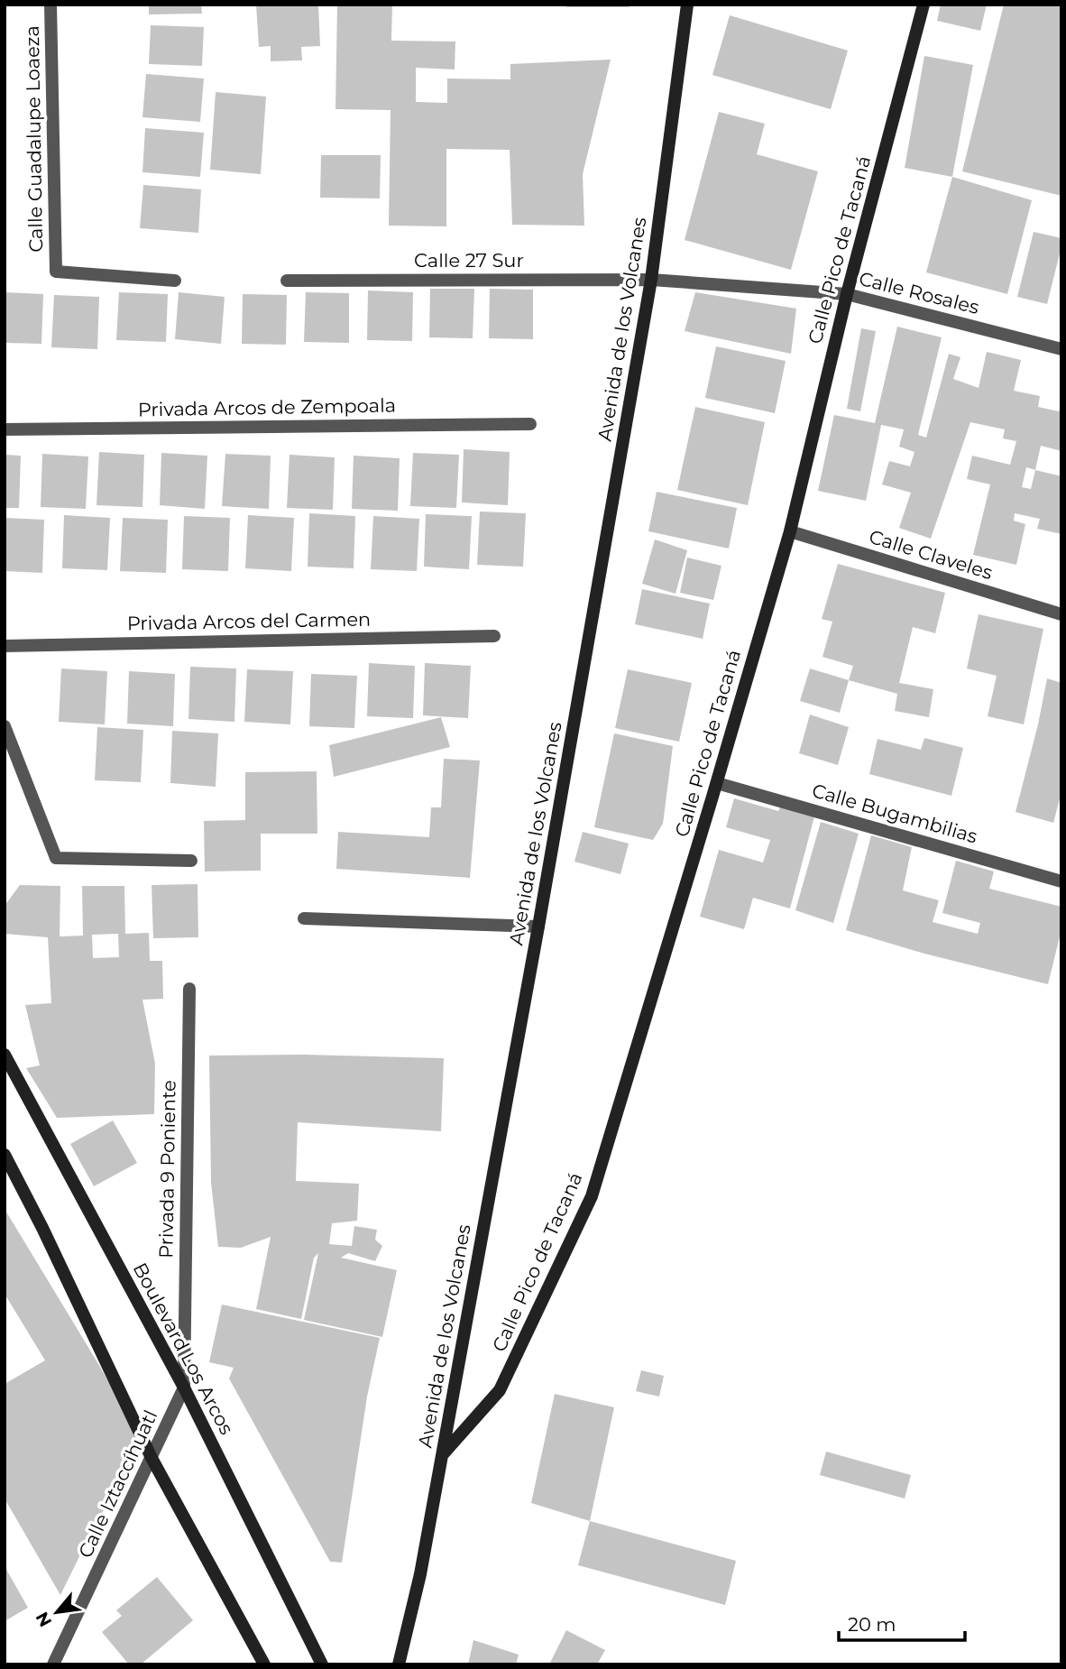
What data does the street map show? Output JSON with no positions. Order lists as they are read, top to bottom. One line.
{"streets":{"street":["Calle Guadalupe Loaeza","Calle Pico de Tacaná","Calle 27 Sur","Calle Rosales","Avenida de los Volcanes","Privada Arcos de Zempoala","Calle Claveles","Privada Arcos del Carmen","Calle Bugambilias","Privada 9 Poniente","Boulevard Los Arcos","Calle Iztaccíhuatl"]},"crossings":[["Calle Pico de Tacaná","Calle Rosales"],["Calle Pico de Tacaná","Avenida de los Volcanes"],["Calle Pico de Tacaná","Calle Claveles"],["Calle Pico de Tacaná","Calle Bugambilias"],["Calle 27 Sur","Calle Rosales"],["Calle 27 Sur","Avenida de los Volcanes"],["Calle Rosales","Avenida de los Volcanes"],["Privada 9 Poniente","Boulevard Los Arcos"],["Privada 9 Poniente","Calle Iztaccíhuatl"],["Boulevard Los Arcos","Calle Iztaccíhuatl"]],"scale_bar":"20 m","north":"bottom left"}
